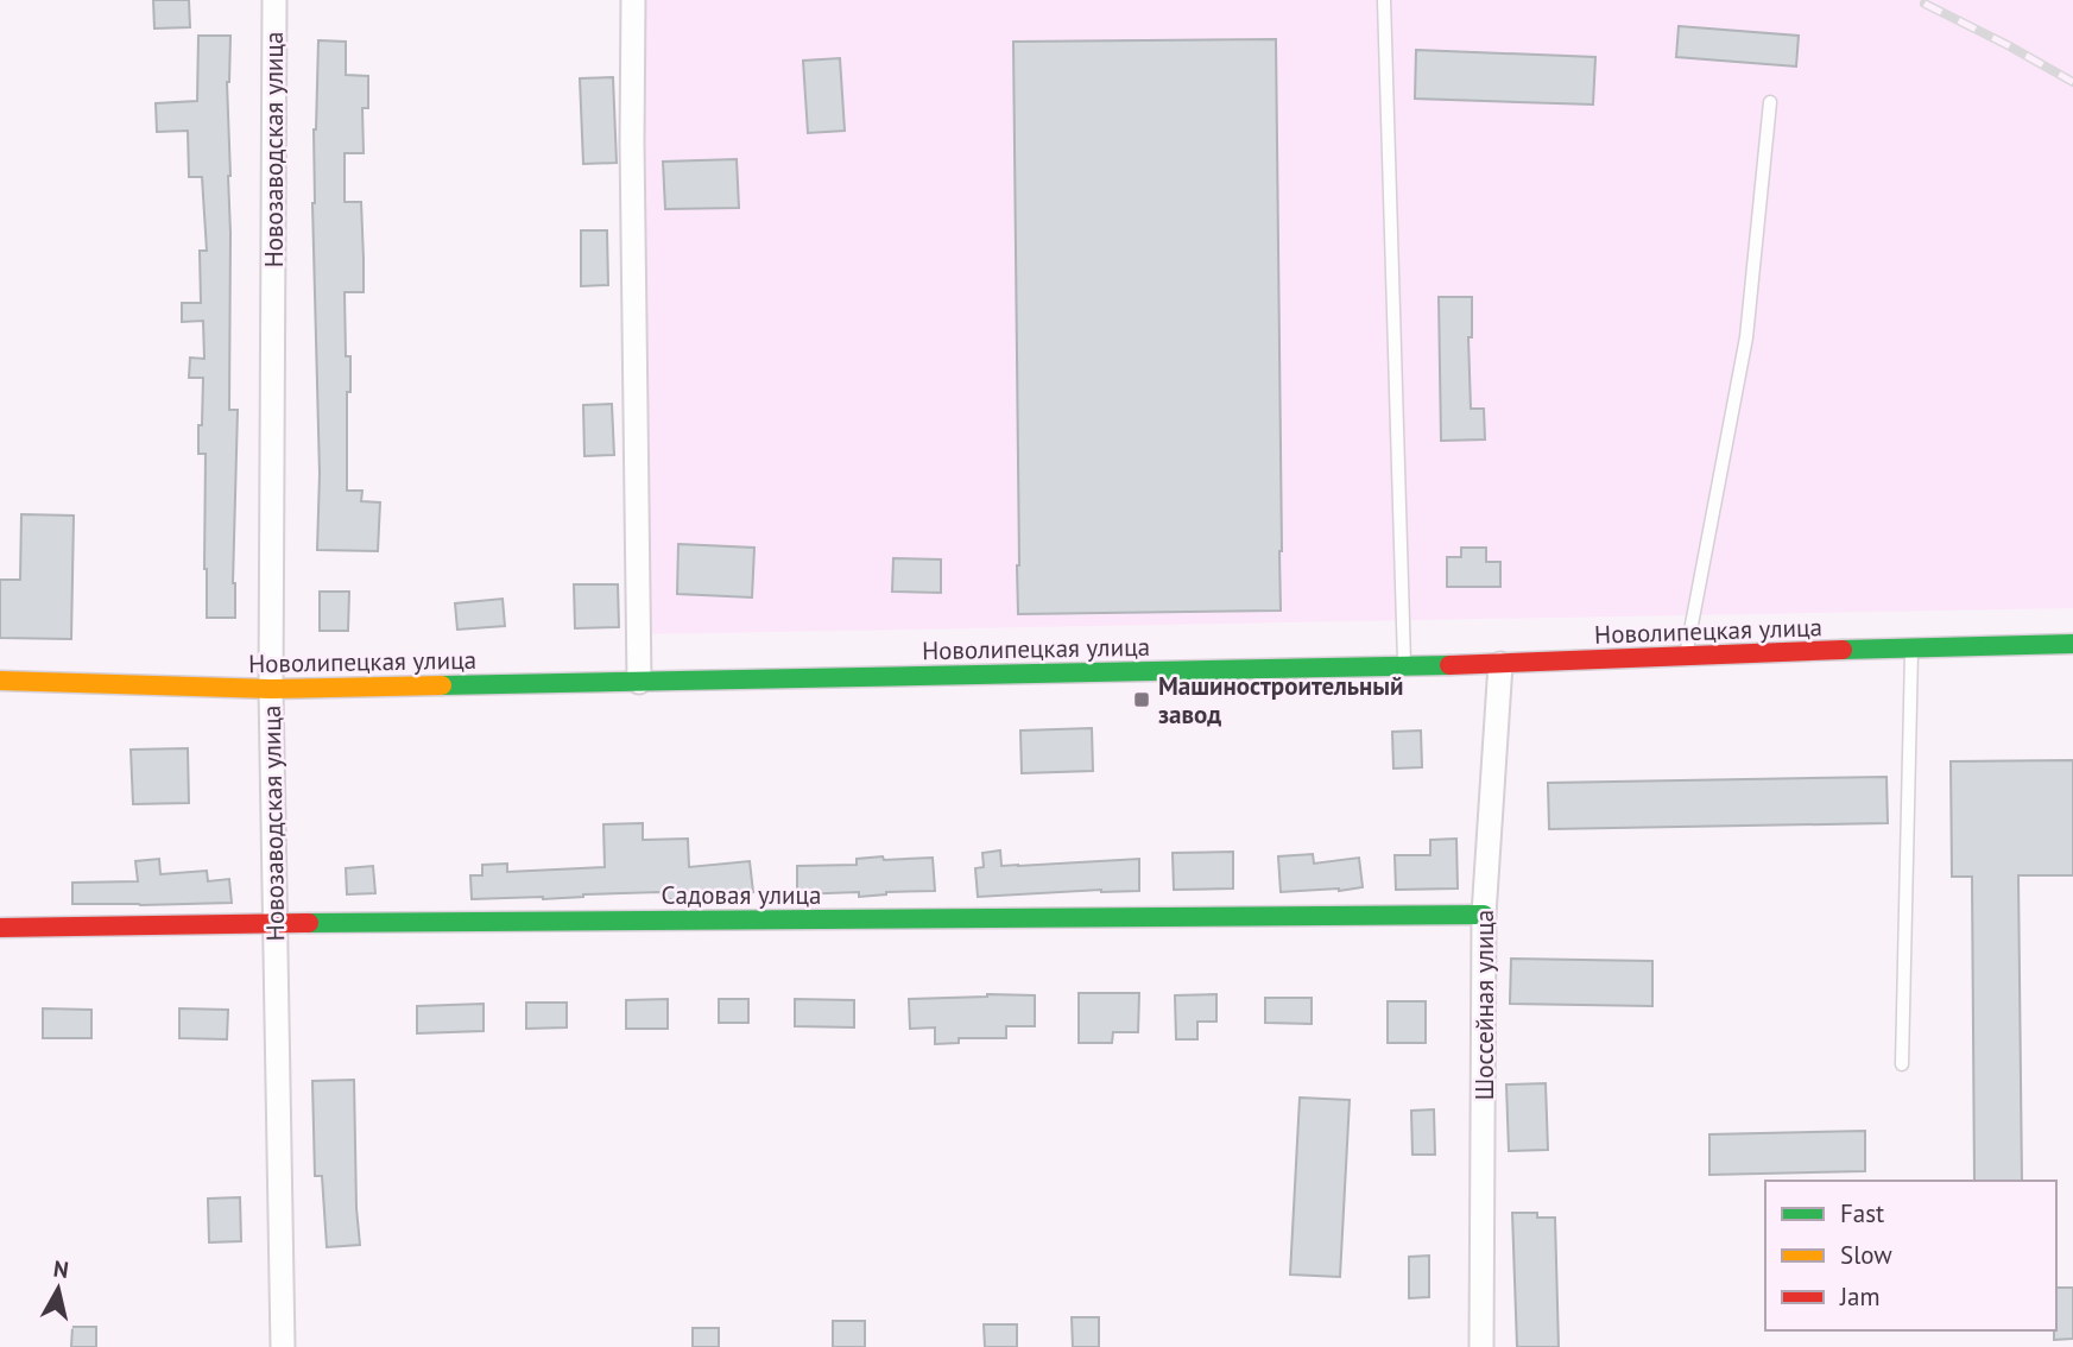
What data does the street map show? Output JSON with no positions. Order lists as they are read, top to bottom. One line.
{"streets":{"street":["Новозаводская улица","Новолипецкая улица","Садовая улица","Шоссейная улица"]},"crossings":[["Новозаводская улица","Новолипецкая улица"],["Новозаводская улица","Садовая улица"],["Новолипецкая улица","Шоссейная улица"],["Садовая улица","Шоссейная улица"]],"places":{"transit":["Машиностроительный завод"]},"legend":["Fast","Slow","Jam"],"north":"top"}
